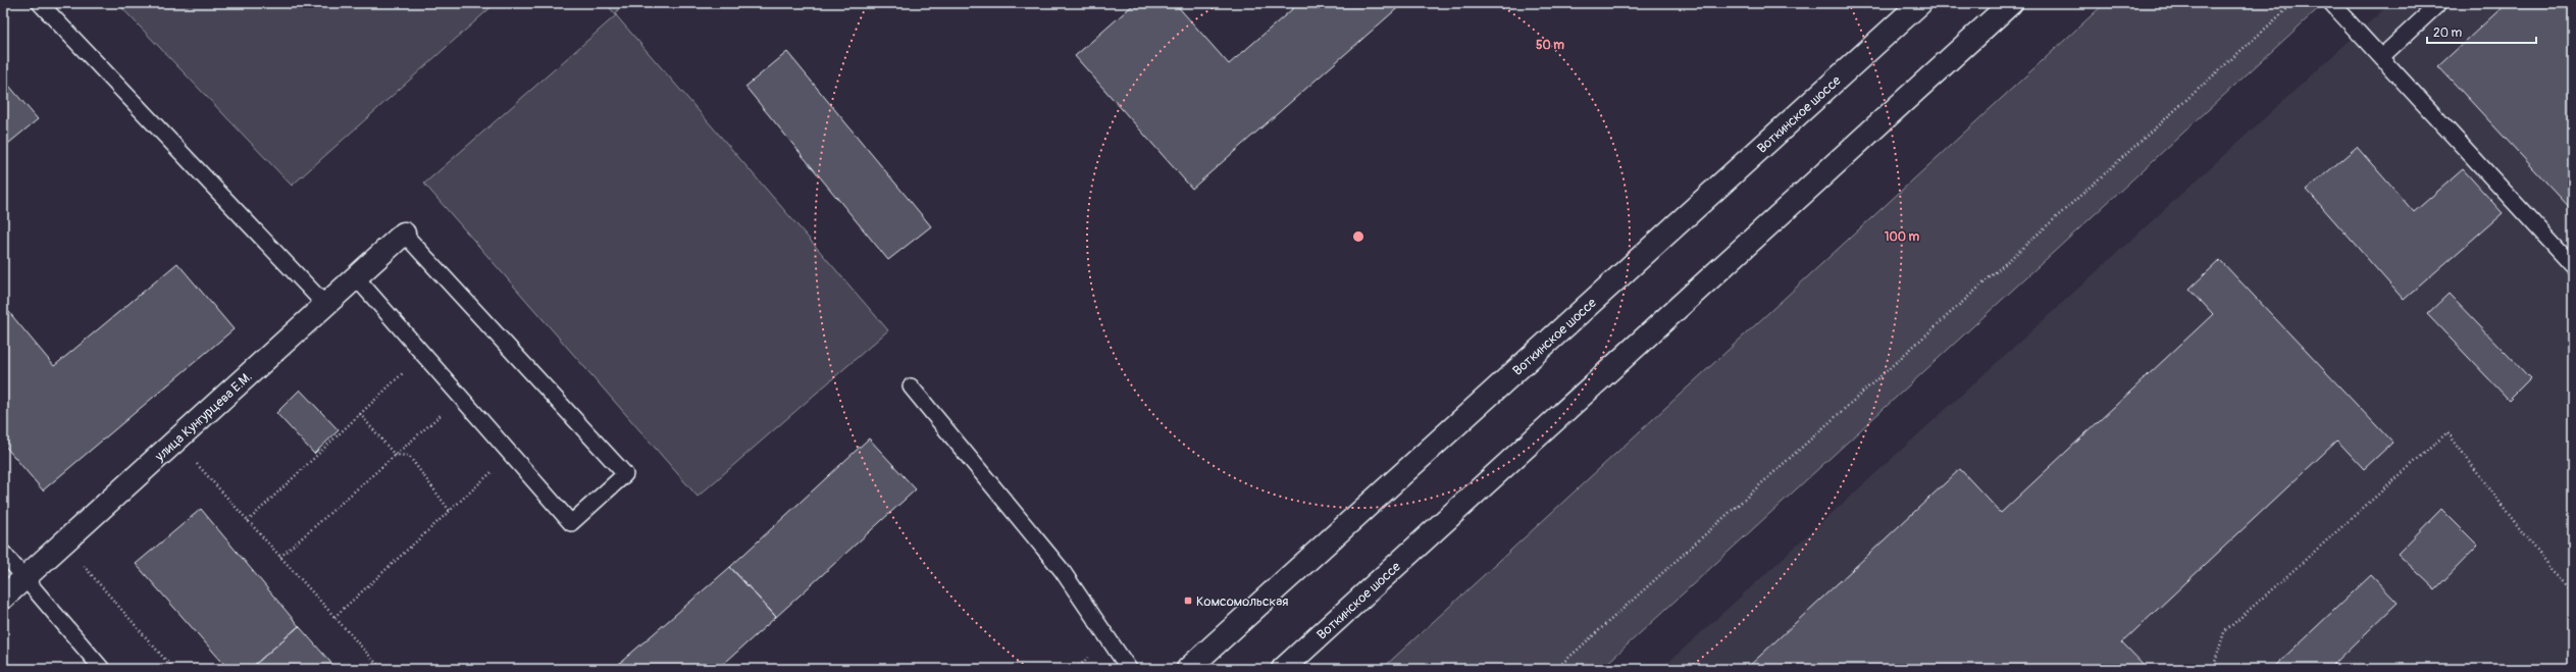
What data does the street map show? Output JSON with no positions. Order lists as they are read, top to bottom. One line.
{"streets":{"main road":["Воткинское шоссе","улица Кунгурцева Е.М."]},"places":{"transit":["Комсомольская"]},"scale_bar":"20 m","rings":["50 m","100 m"]}
